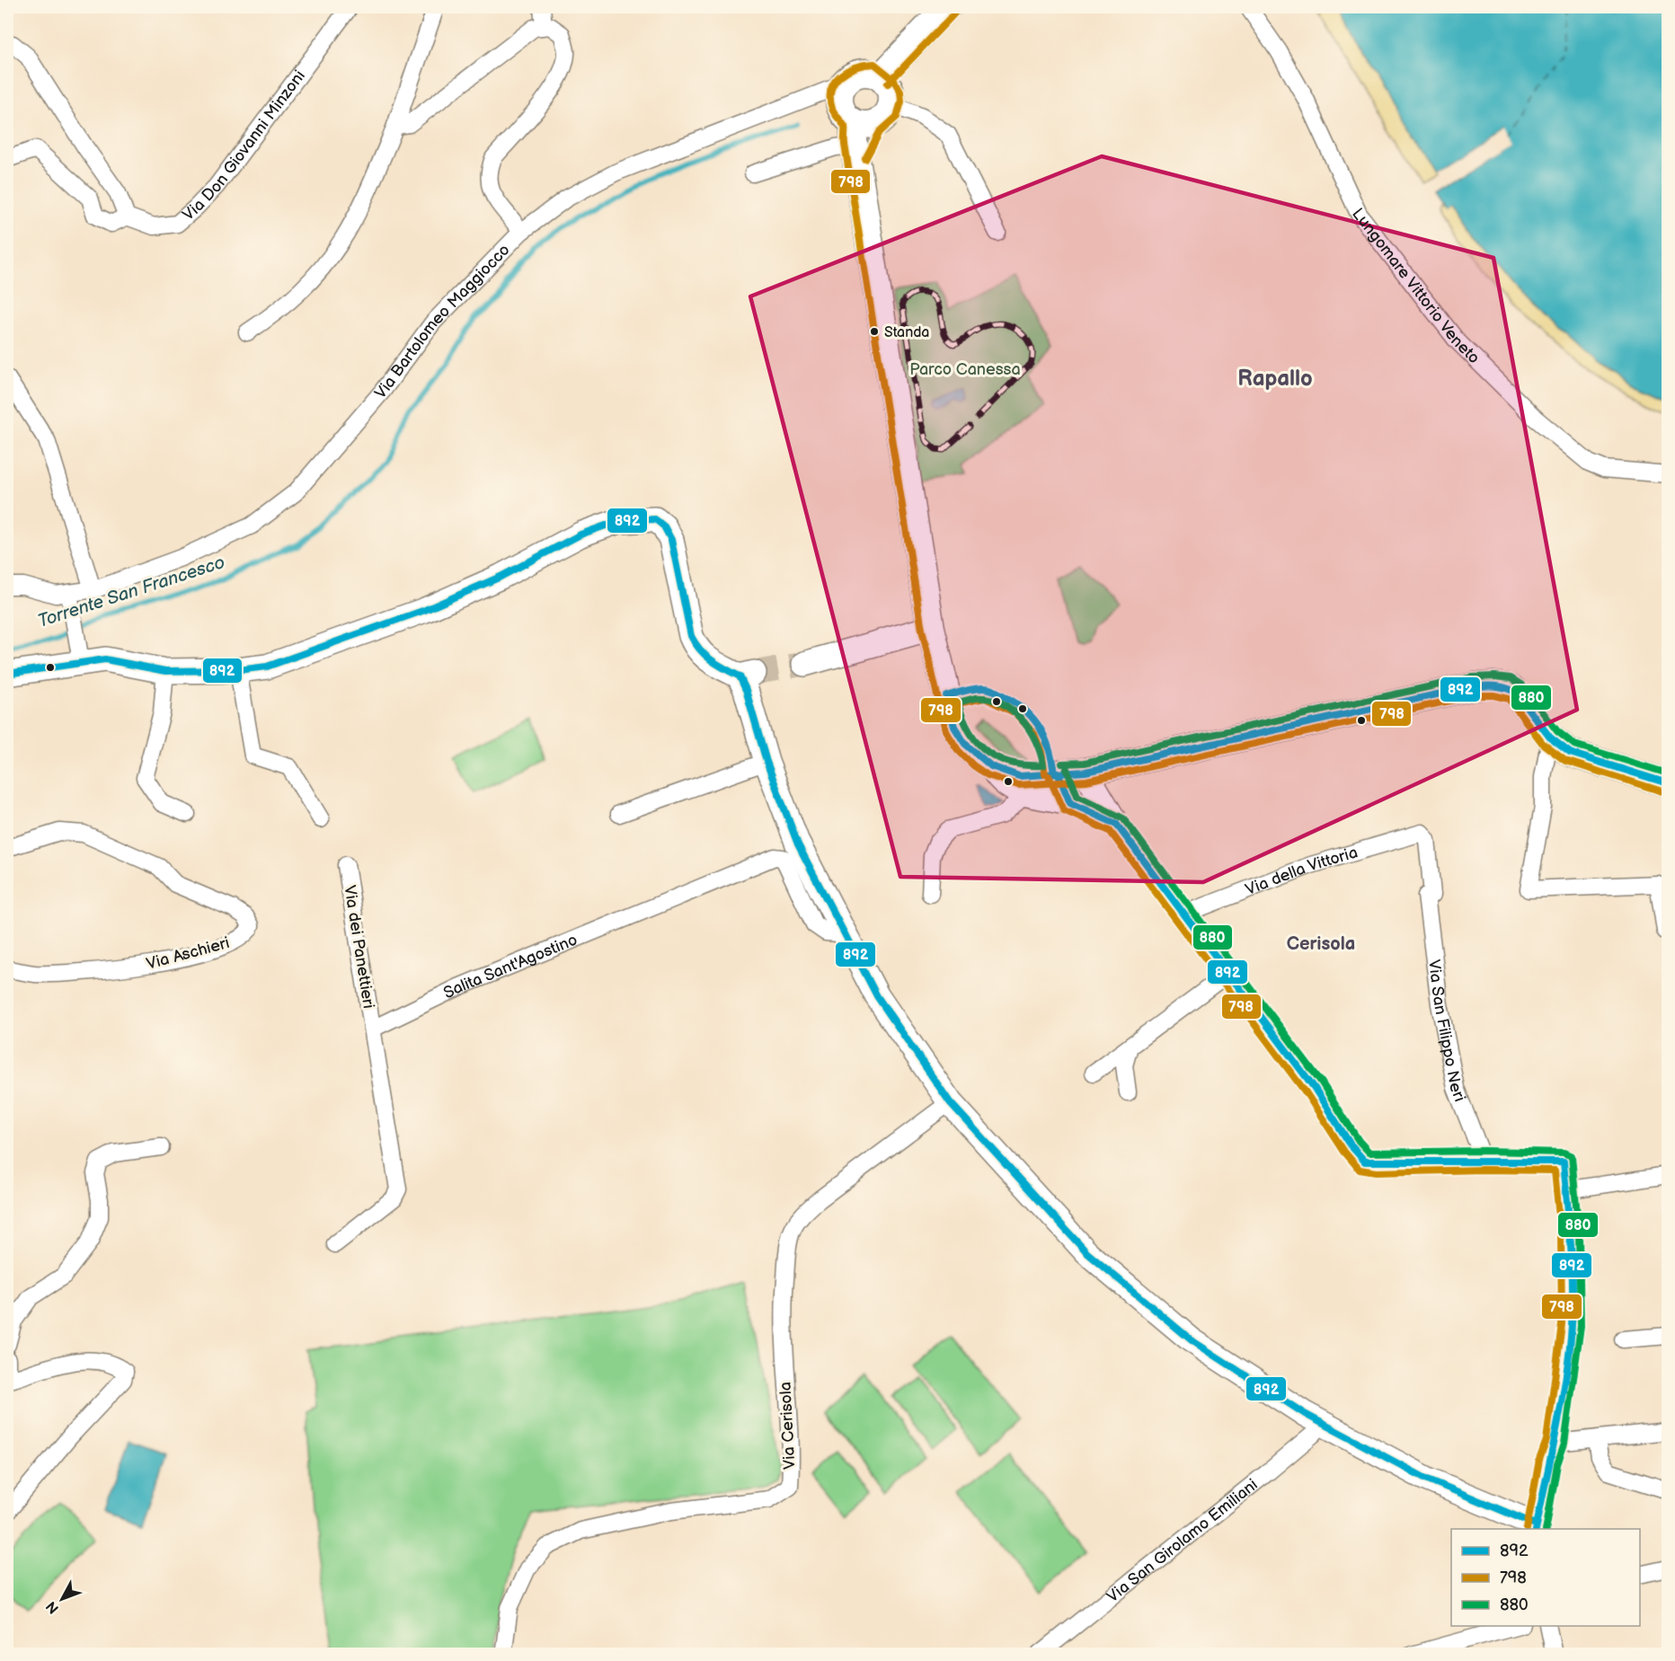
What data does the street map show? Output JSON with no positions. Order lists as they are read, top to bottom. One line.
{"streets":{"street":["Via Don Giovanni Minzoni","Lungomare Vittorio Veneto","Via Bartolomeo Maggiocco","Via della Vittoria","Via dei Panettieri","Via Aschieri","Salita Sant'Agostino","Via San Filippo Neri","Via Cerisola","Via San Girolamo Emiliani"]},"crossings":[["Via della Vittoria","Via San Filippo Neri"],["Via dei Panettieri","Salita Sant'Agostino"]],"districts":["Rapallo","Cerisola"],"water":["Torrente San Francesco"],"parks":["Parco Canessa"],"places":["Standa"],"lines":["transit line 798","transit line 892","transit line 880"],"legend":["892","798","880"],"north":"bottom left"}
